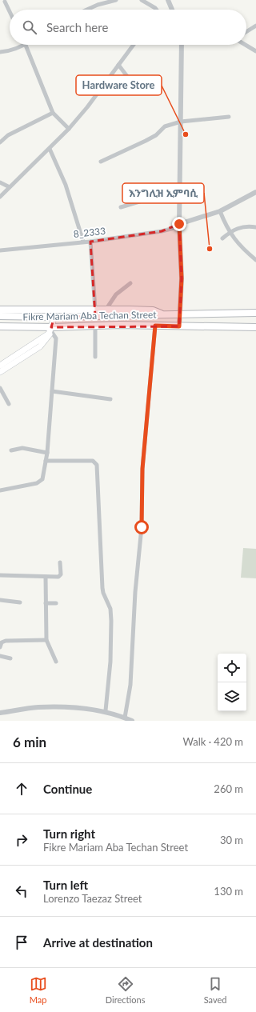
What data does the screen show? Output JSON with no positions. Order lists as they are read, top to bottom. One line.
{"streets":{"main road":["Fikre Mariam Aba Techan Street"],"street":["8_2333"]},"places":["Hardware Store","እንግሊዝ ኢምባሲ"],"page":{"search":"Search here","heading":["6 min","Walk · 420 m"],"list":[["Continue","260 m"],["Turn right","Fikre Mariam Aba Techan Street","30 m"],["Turn left","Lorenzo Taezaz Street","130 m"],"Arrive at destination"],"nav":["Map","Directions","Saved"]}}
